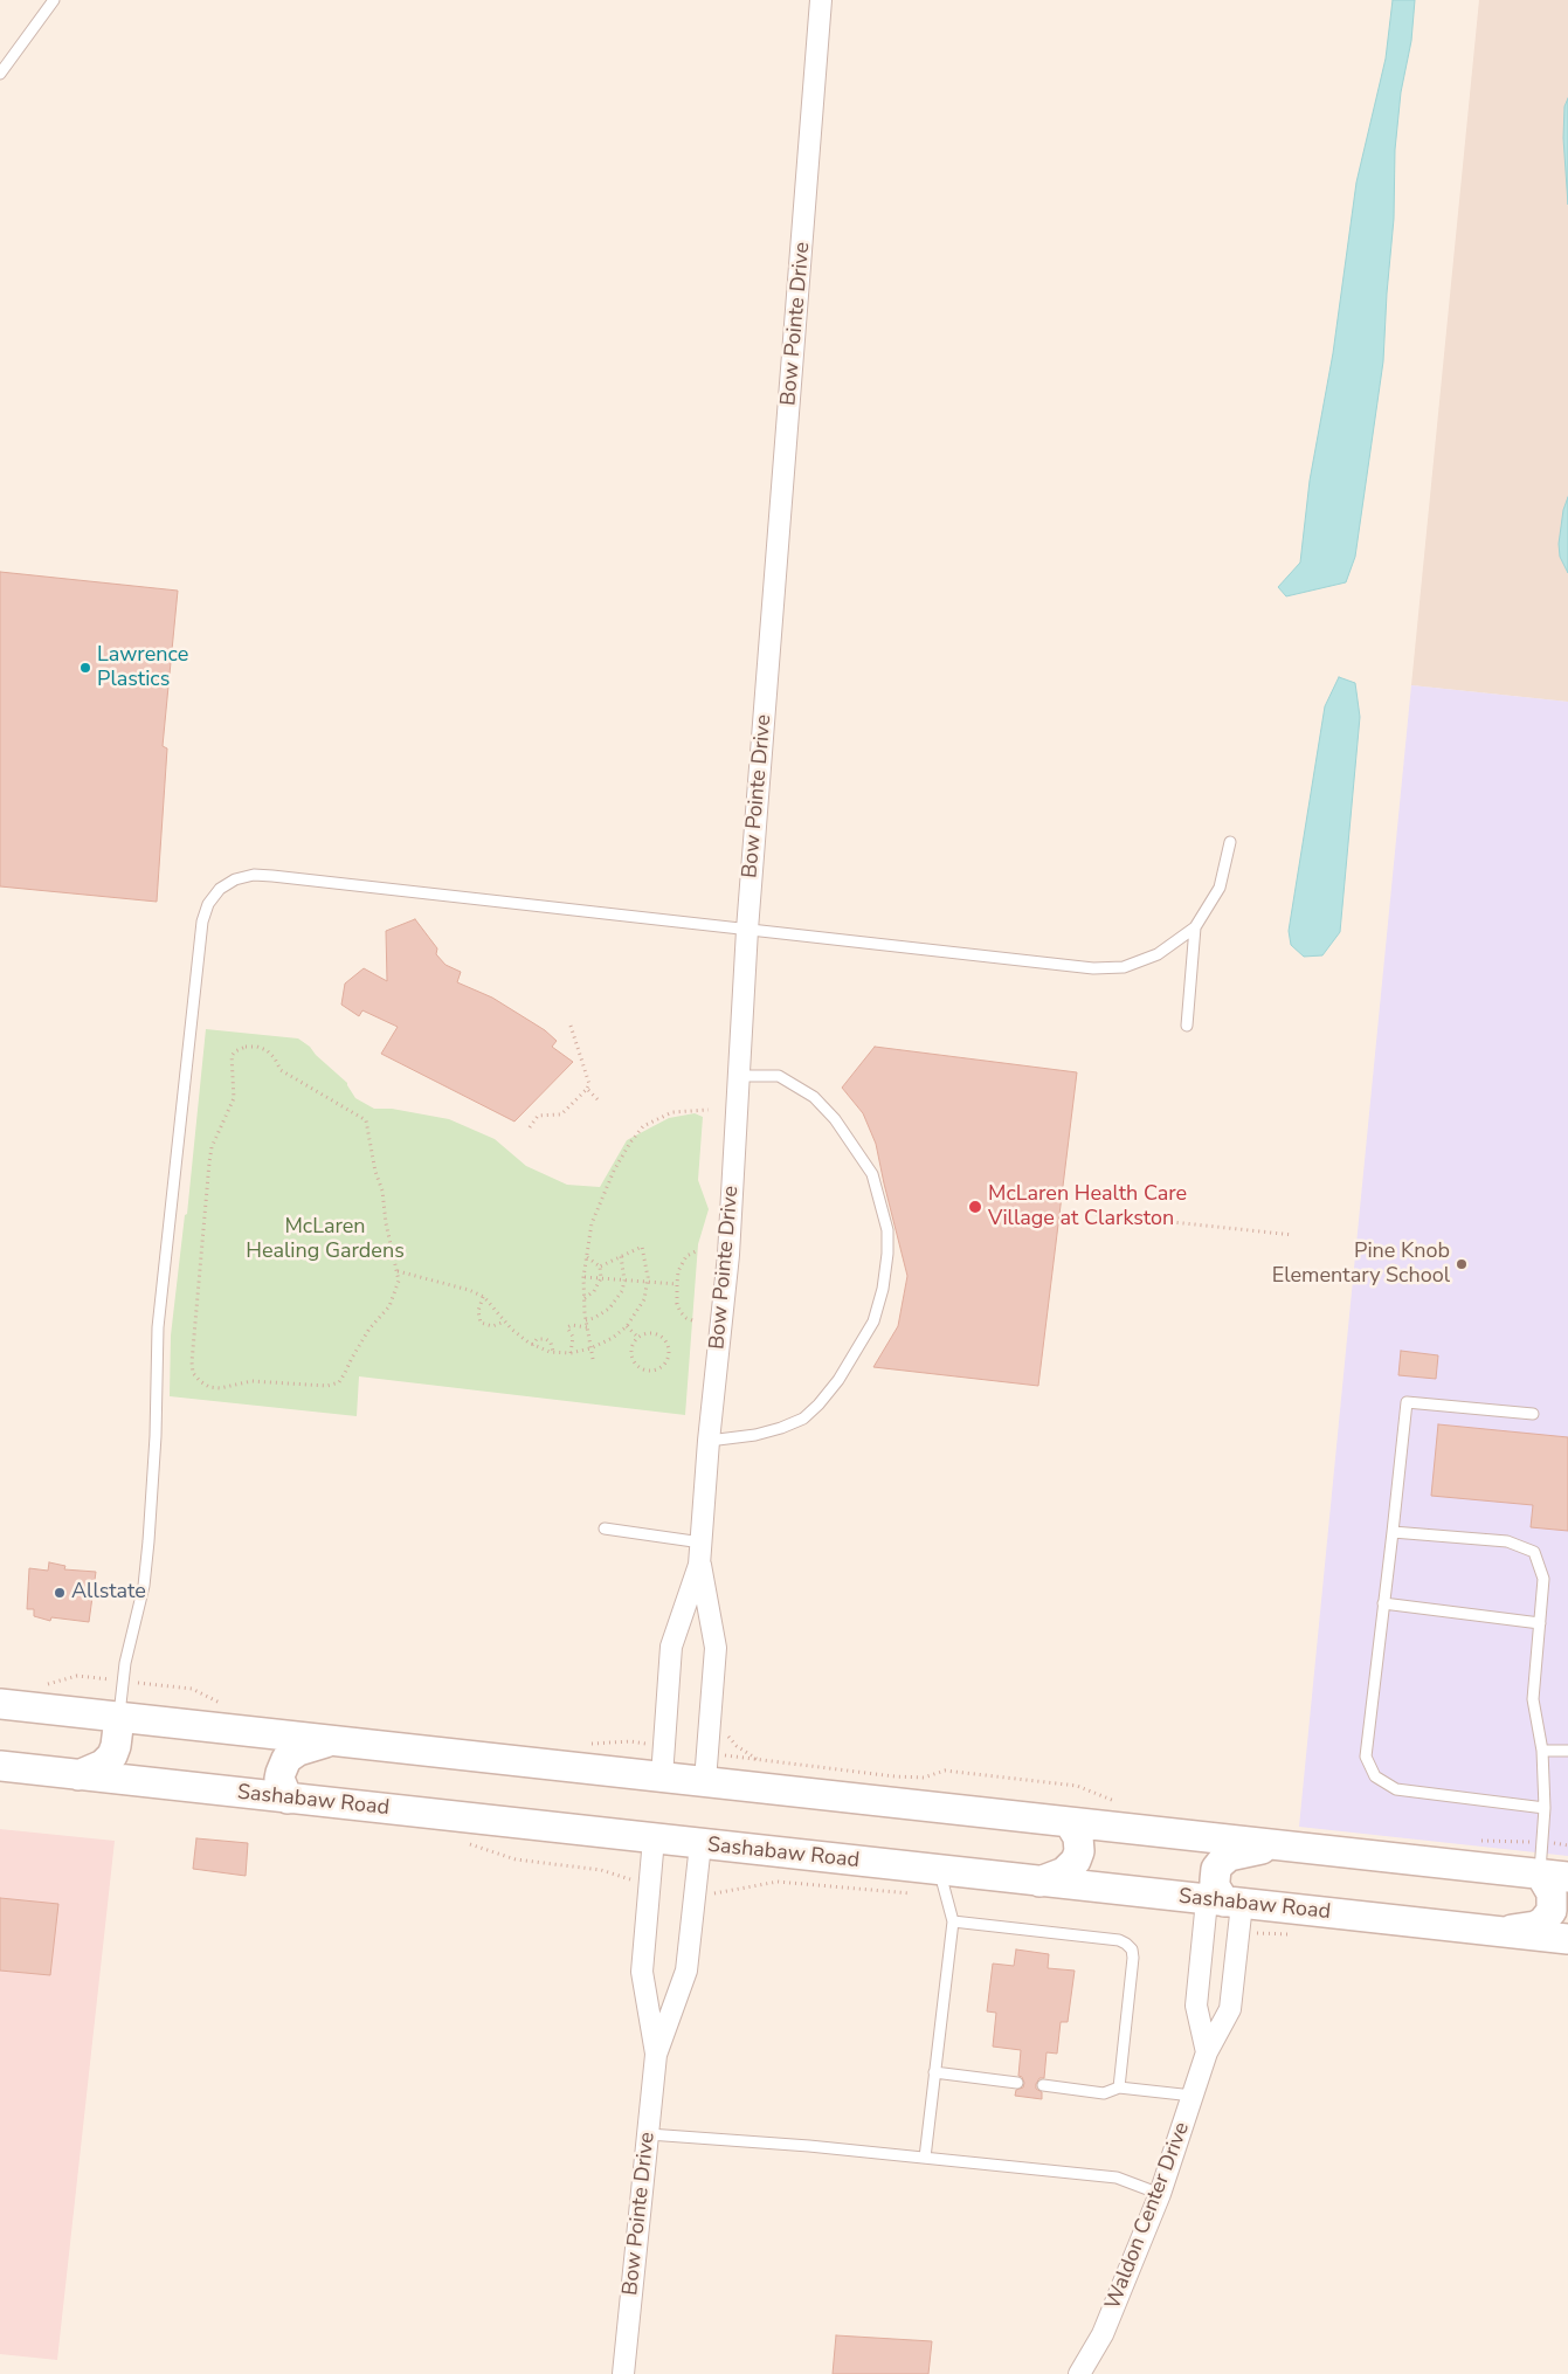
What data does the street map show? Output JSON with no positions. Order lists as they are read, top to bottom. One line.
{"streets":{"main road":["Sashabaw Road"],"street":["Bow Pointe Drive","Waldon Center Drive"]},"crossings":[["Bow Pointe Drive","Sashabaw Road"],["Sashabaw Road","Waldon Center Drive"]],"parks":["McLaren Healing Gardens"],"places":["Lawrence Plastics","McLaren Health Care Village at Clarkston","Pine Knob Elementary School","Allstate"]}
